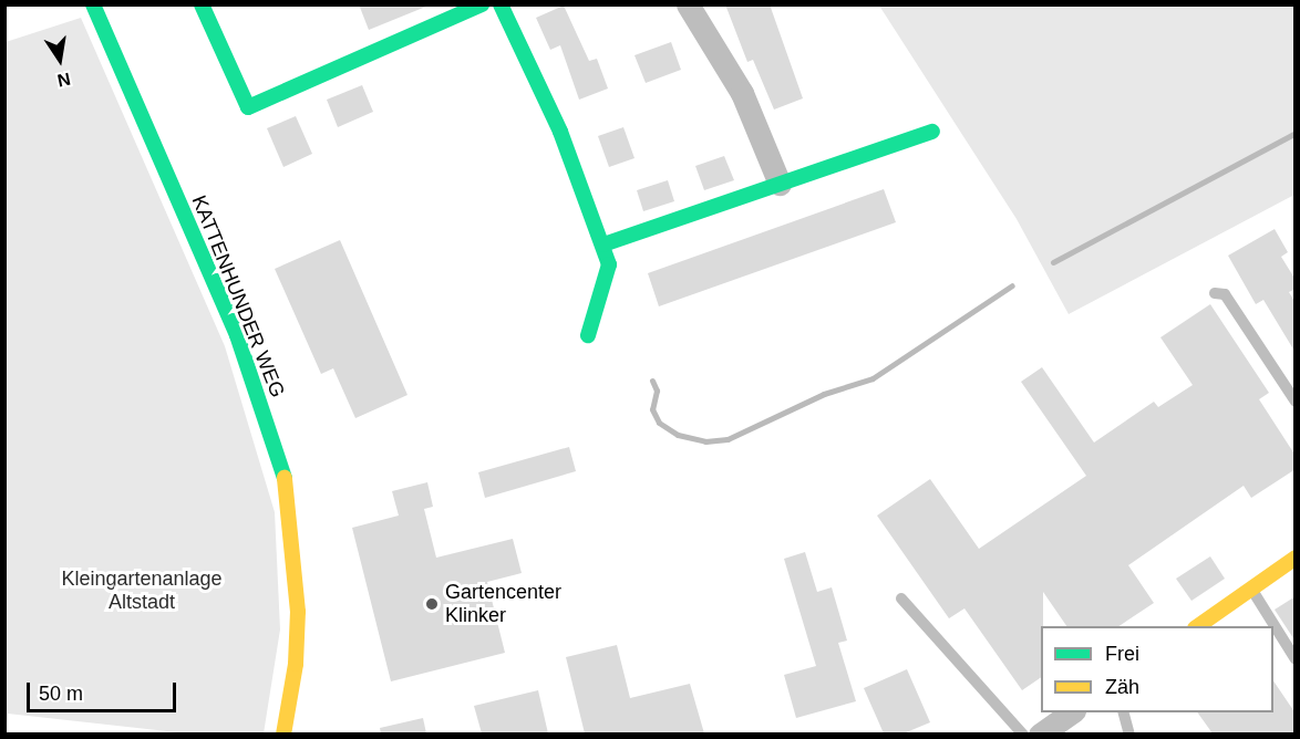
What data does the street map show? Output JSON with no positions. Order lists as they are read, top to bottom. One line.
{"streets":{"street":["KATTENHUNDER WEG"]},"parks":["Kleingartenanlage Altstadt"],"places":["Gartencenter Klinker"],"legend":["Frei","Zäh"],"scale_bar":"50 m","north":"bottom"}
